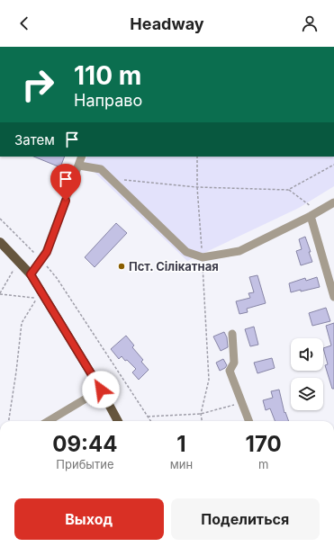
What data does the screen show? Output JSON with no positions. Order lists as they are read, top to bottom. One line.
{"places":["Пст. Сілікатная"],"page":{"header":"Headway","turn":["110 m","Направо"],"then":"Затем","eta":["09:44","Прибытие","1","мин","170","m"],"buttons":["Выход","Поделиться"]}}
